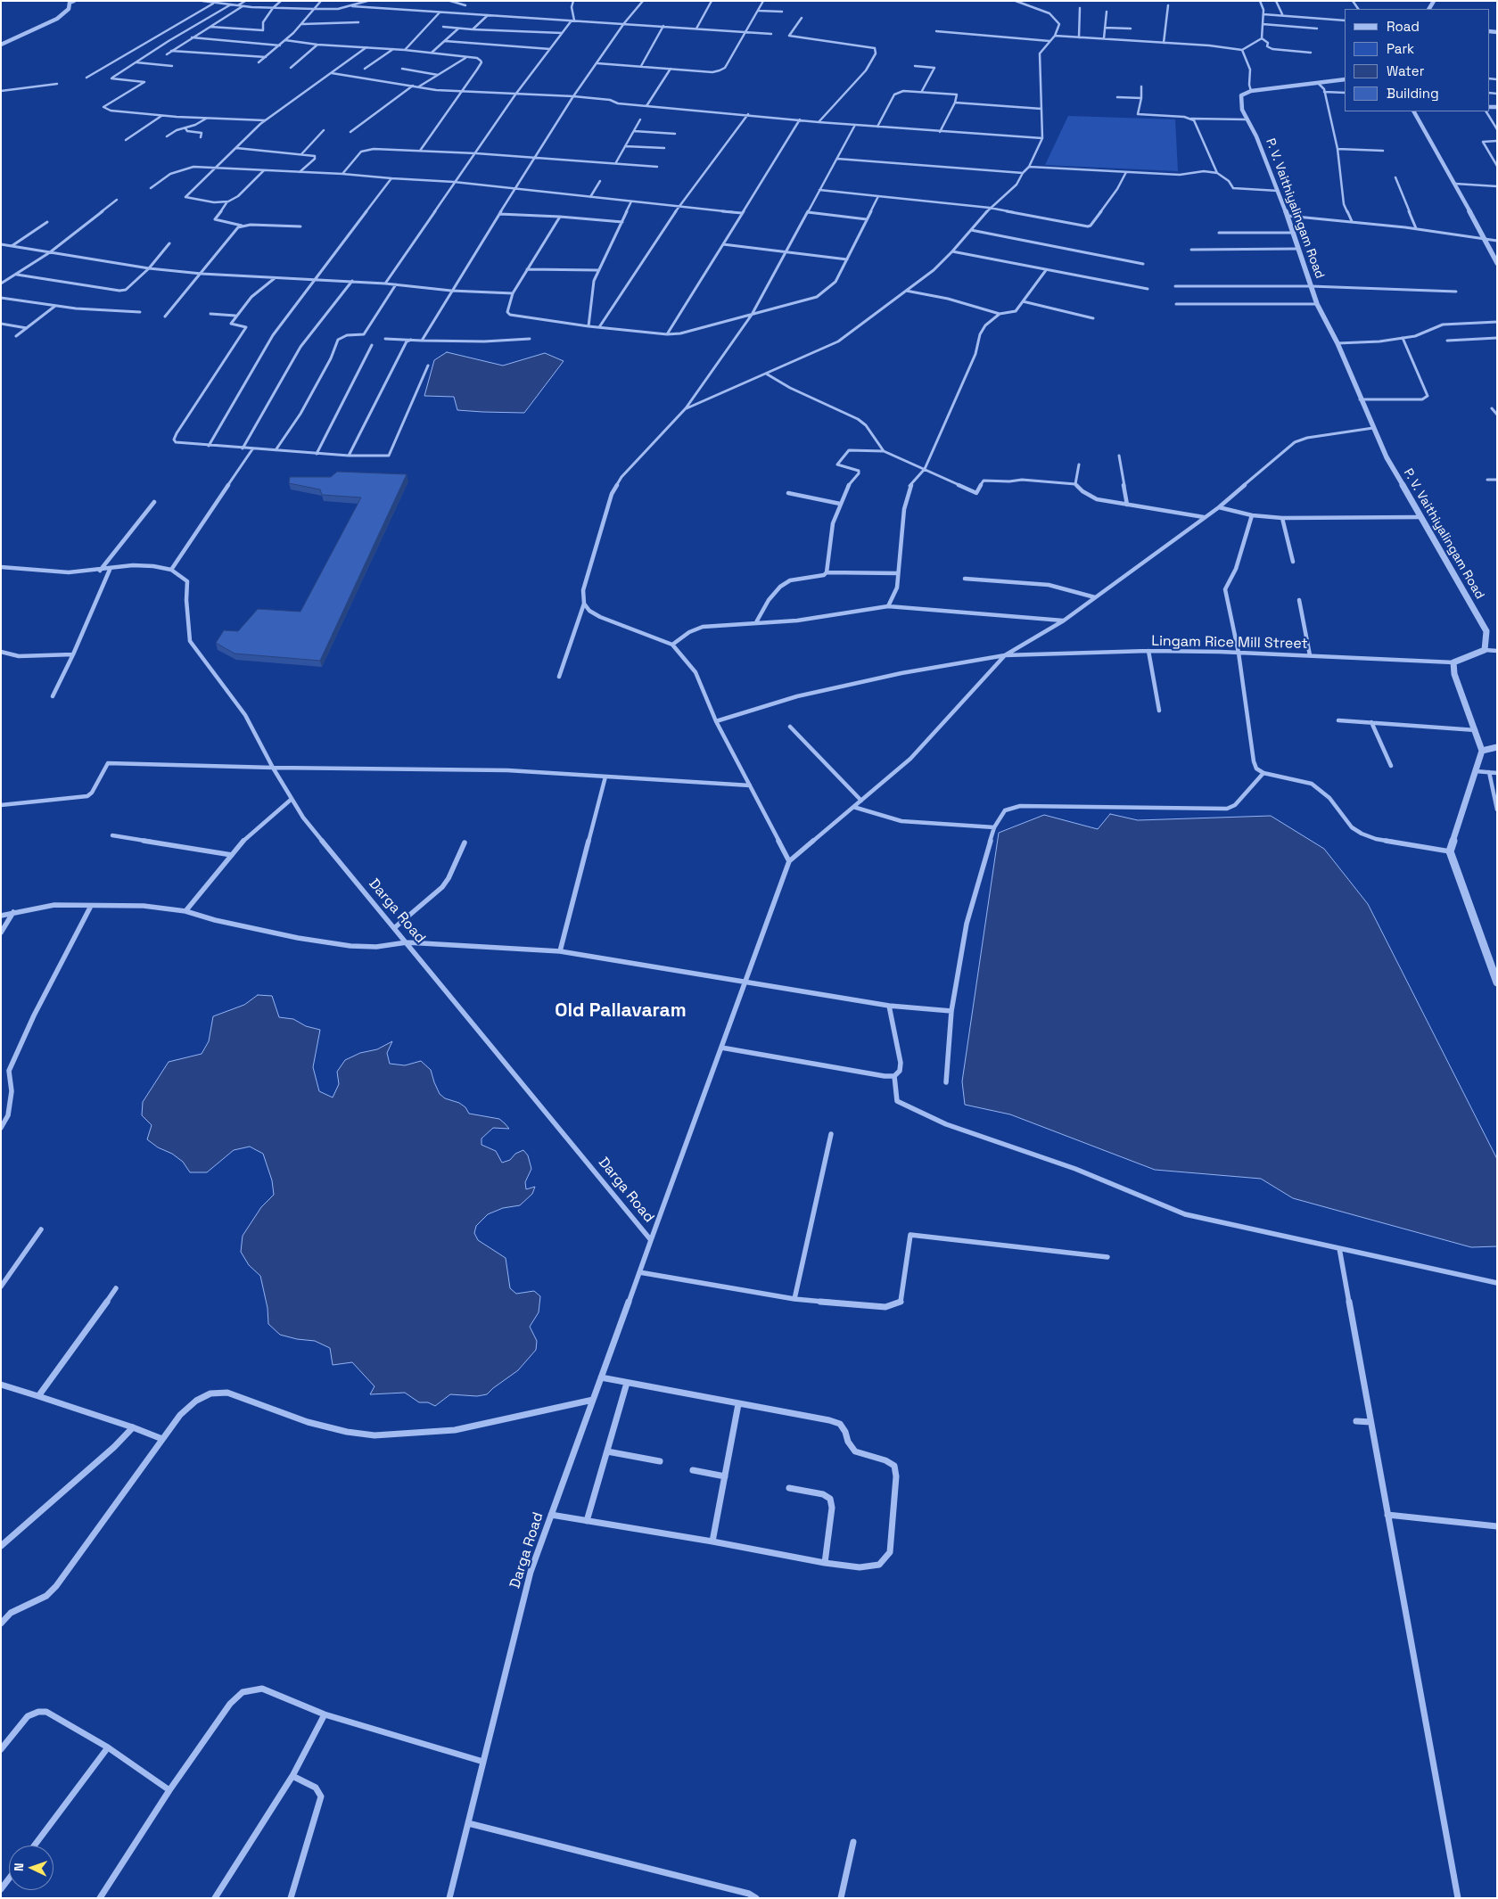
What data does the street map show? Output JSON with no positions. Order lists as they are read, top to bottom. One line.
{"streets":{"street":["P. V. Vaithiyalingam Road","Lingam Rice Mill Street","Darga Road"]},"districts":["Old Pallavaram"],"legend":["Road","Park","Water","Building"],"north":"left"}
